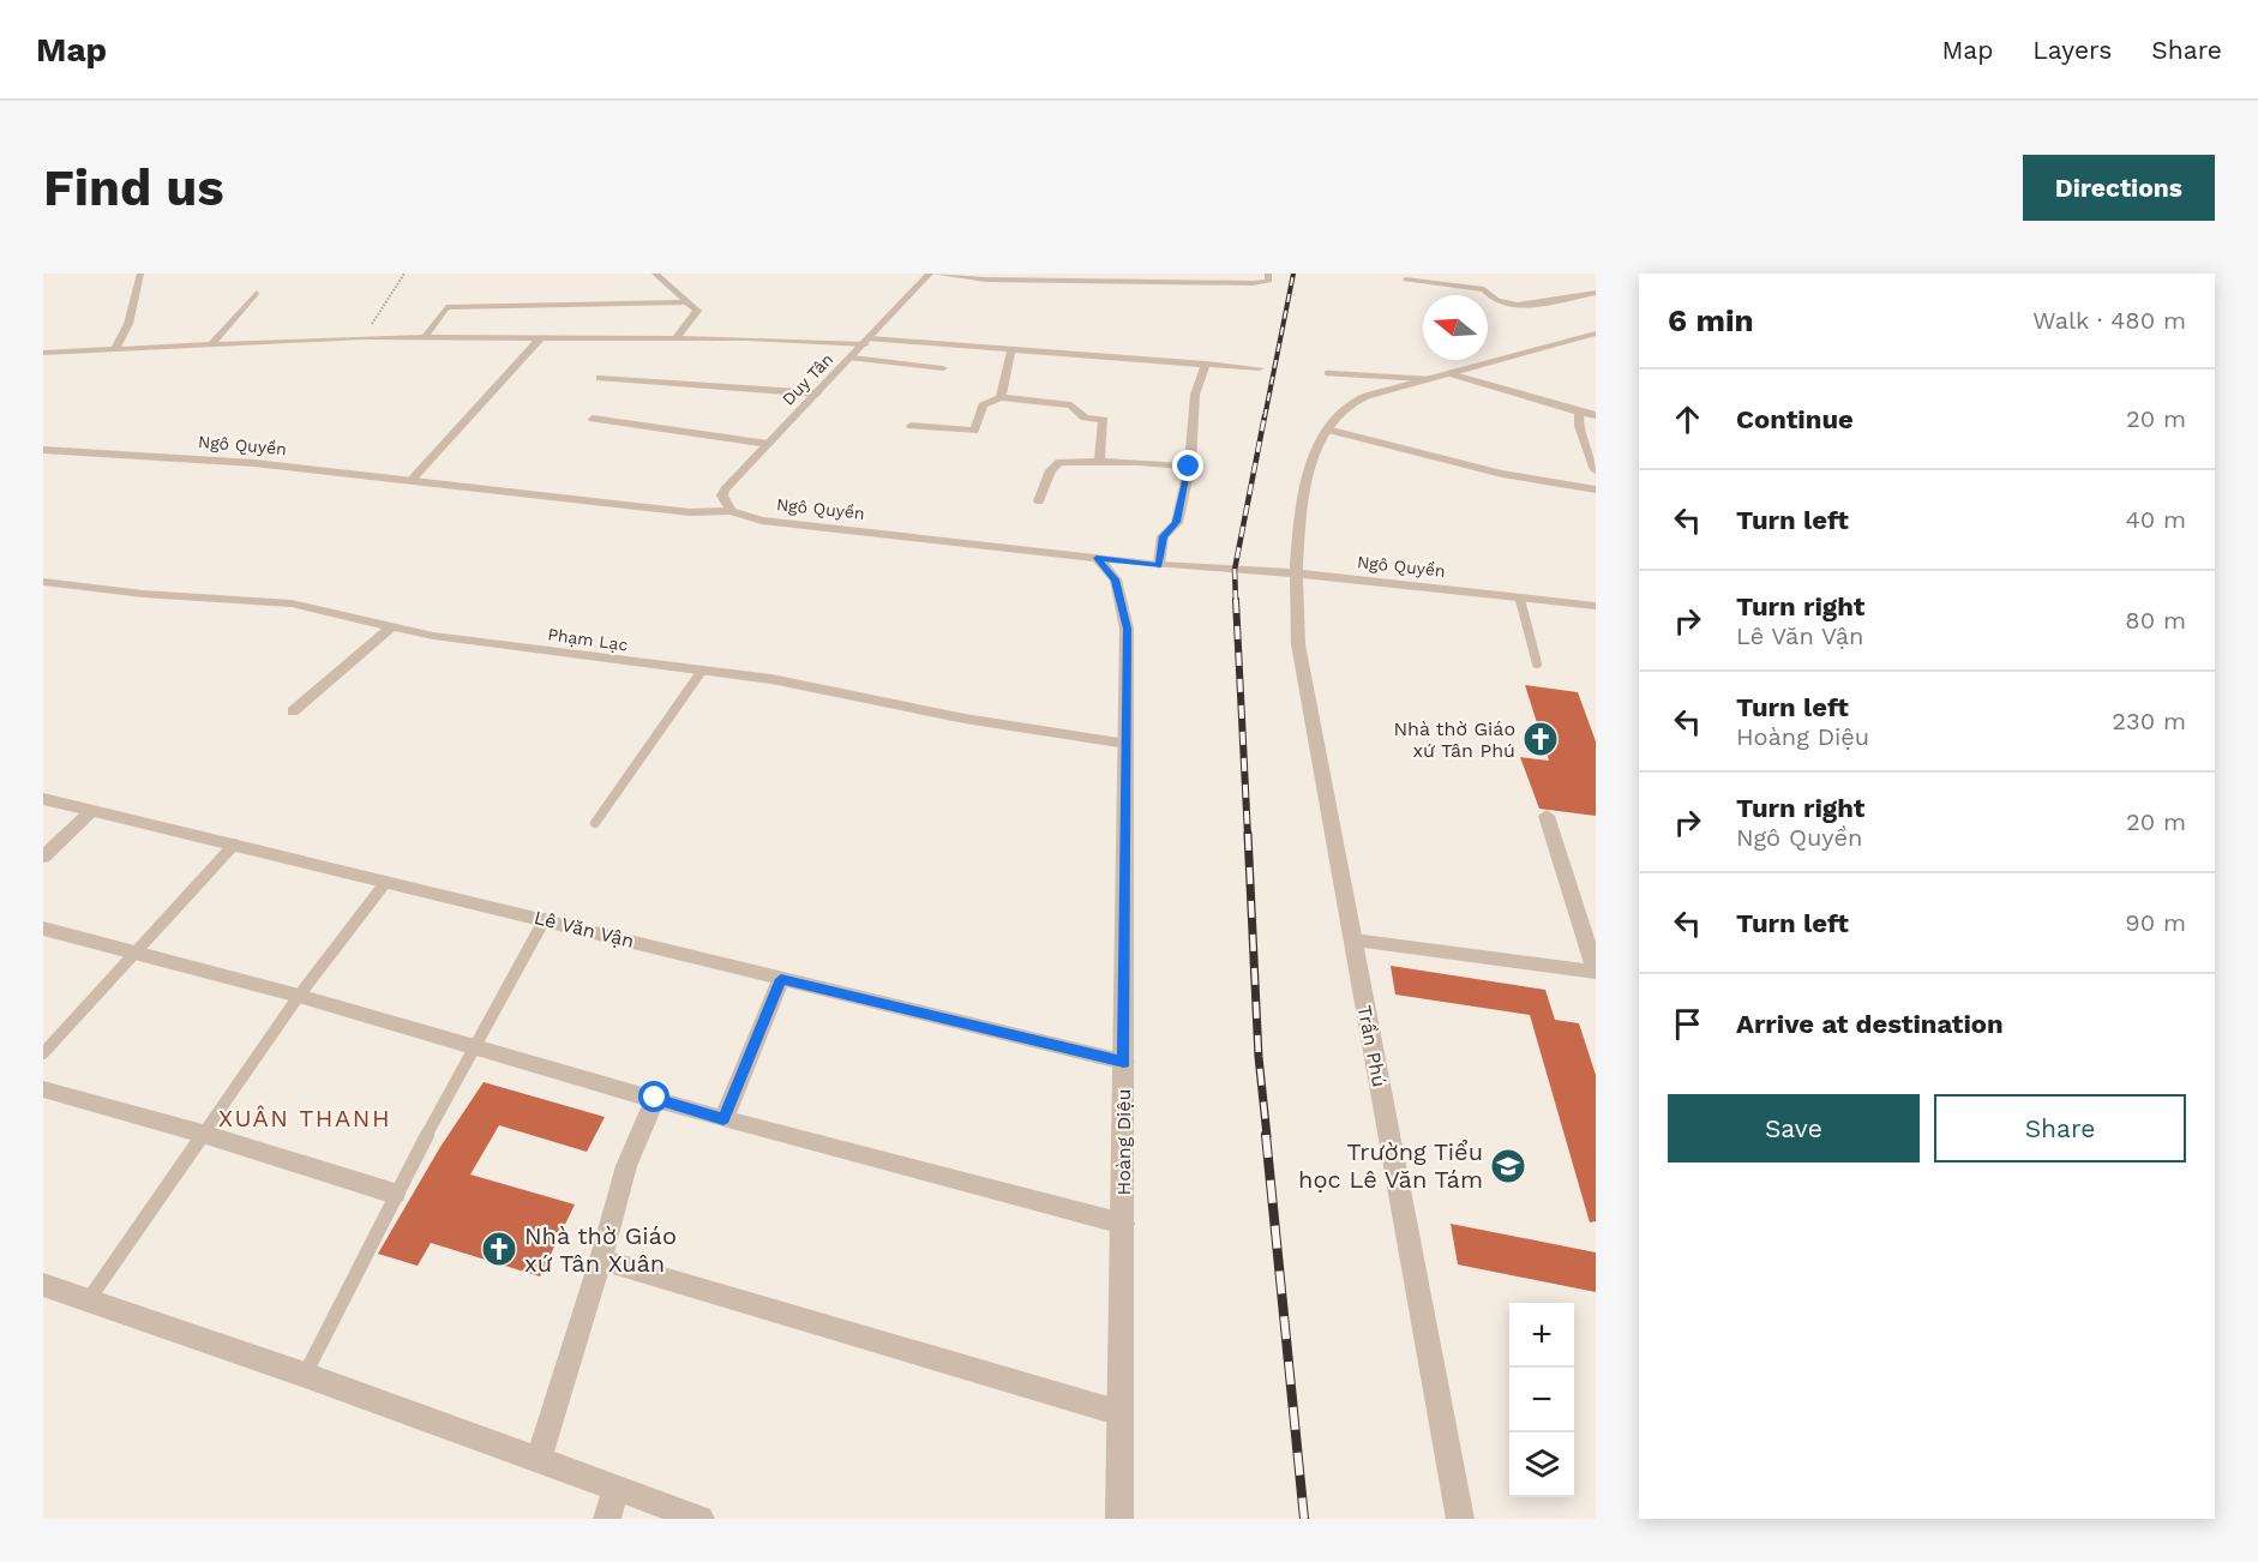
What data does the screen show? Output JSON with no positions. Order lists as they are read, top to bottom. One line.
{"streets":{"street":["Duy Tân","Ngô Quyền","Phạm Lạc","Lê Văn Vận","Trần Phú","Hoàng Diệu"]},"crossings":[["Duy Tân","Ngô Quyền"],["Ngô Quyền","Trần Phú"],["Ngô Quyền","Hoàng Diệu"],["Phạm Lạc","Hoàng Diệu"],["Lê Văn Vận","Hoàng Diệu"]],"districts":["XUÂN THANH"],"places":{"church":["Nhà thờ Giáo xứ Tân Phú","Nhà thờ Giáo xứ Tân Xuân"],"school or university":["Trường Tiểu học Lê Văn Tám"]},"north":"left","page":{"header":"Map","nav":["Map","Layers","Share"],"buttons":["Directions",["Save","Share"]],"title":"Find us","heading":["6 min","Walk · 480 m"],"list":[["Continue","20 m"],["Turn left","40 m"],["Turn right","Lê Văn Vận","80 m"],["Turn left","Hoàng Diệu","230 m"],["Turn right","Ngô Quyền","20 m"],["Turn left","90 m"],"Arrive at destination"],"map_buttons":["+","−"]}}
